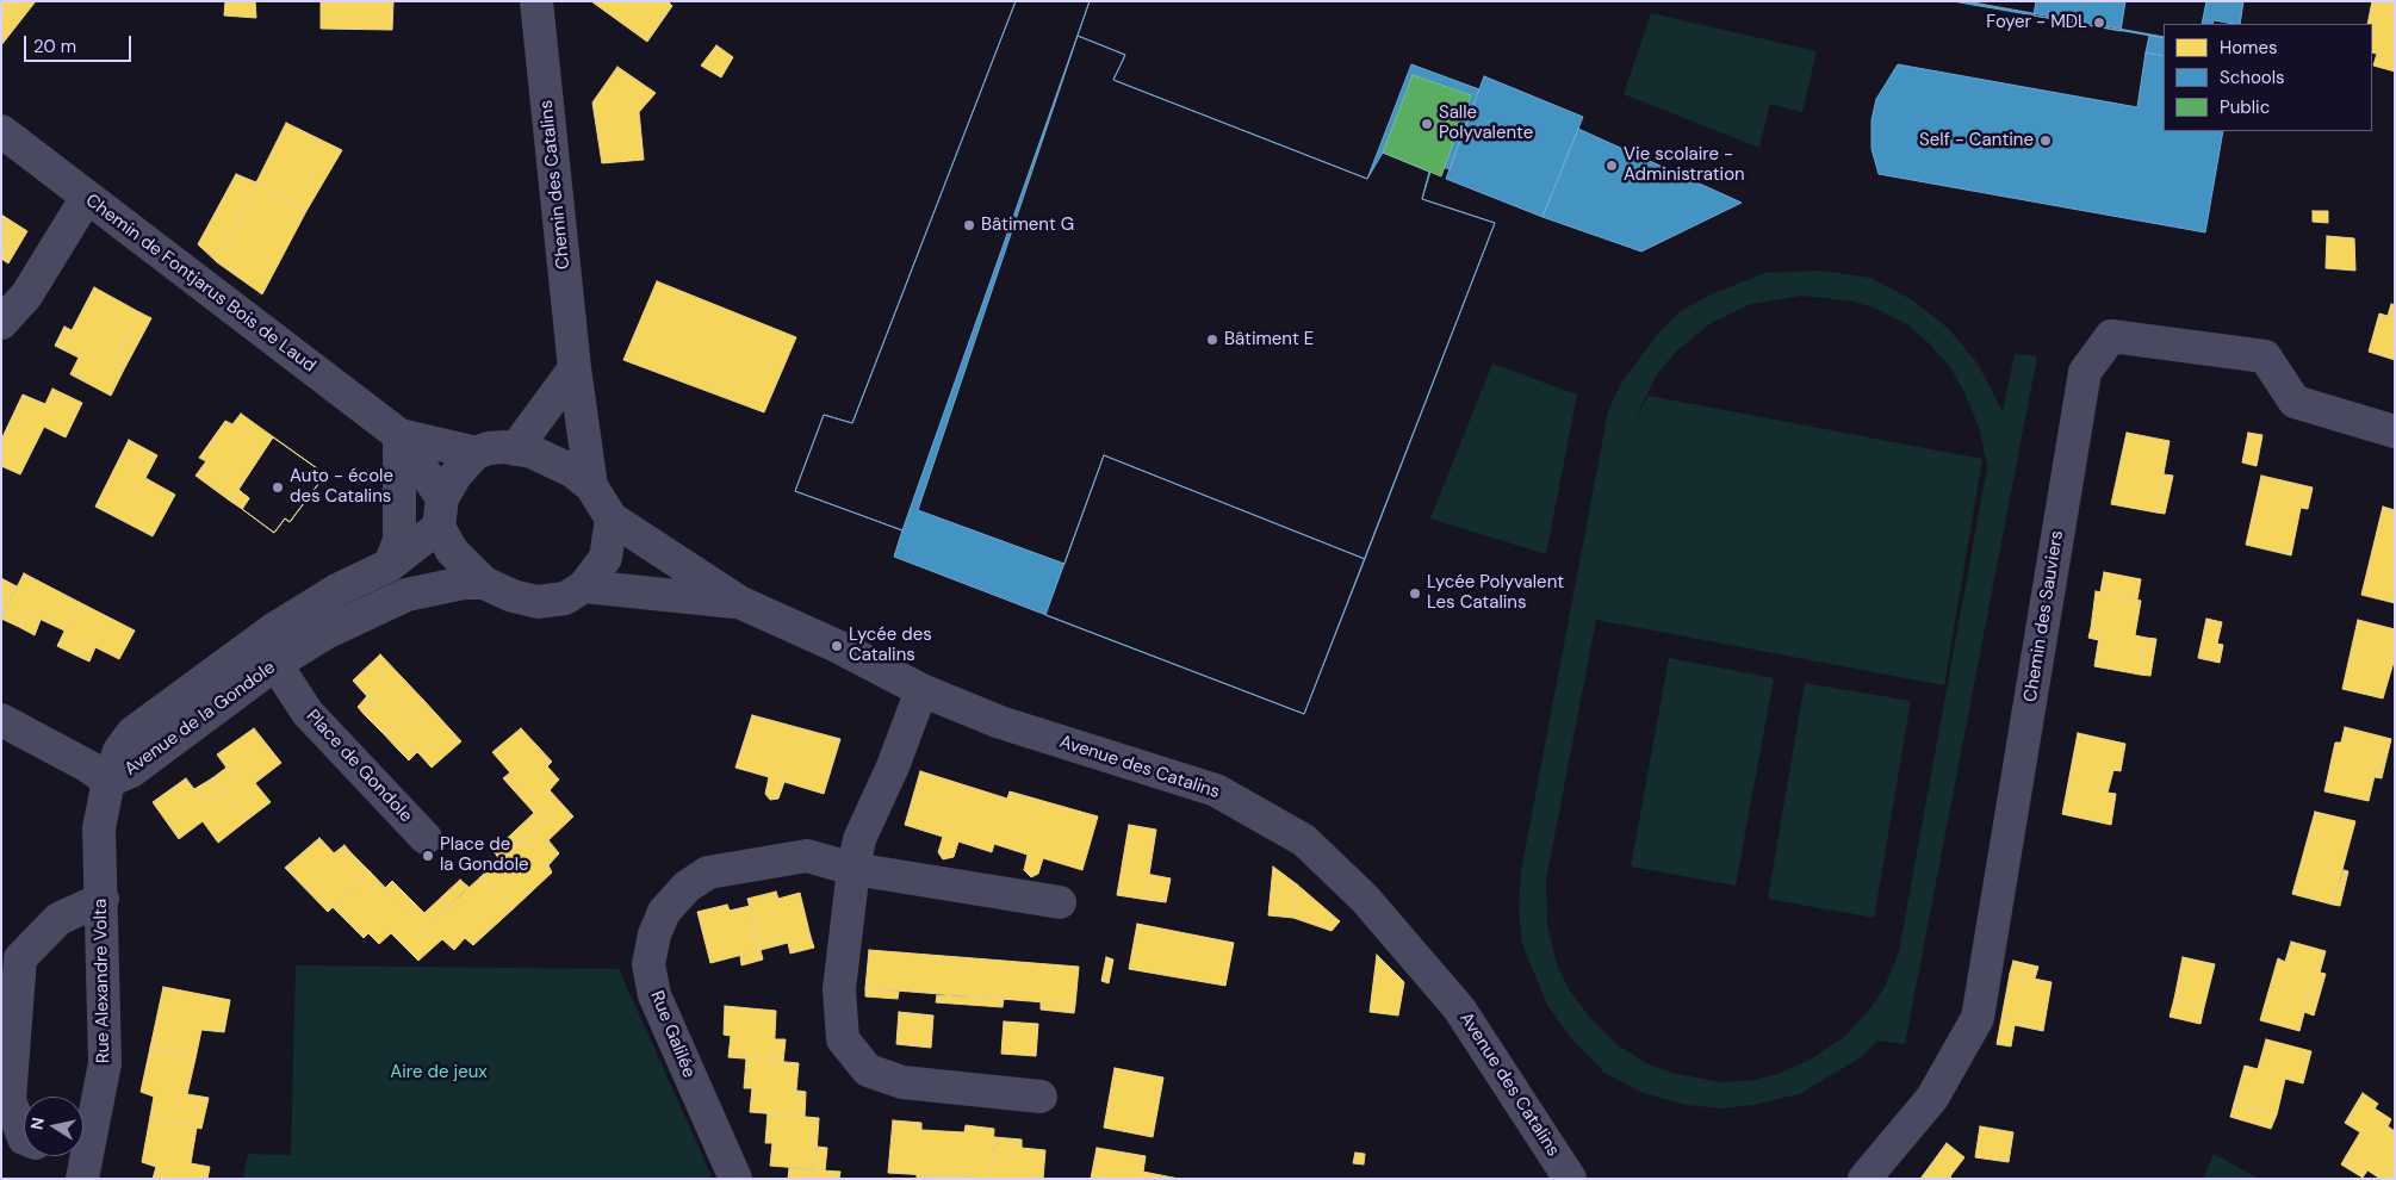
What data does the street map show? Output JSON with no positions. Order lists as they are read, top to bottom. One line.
{"streets":{"street":["Chemin des Catalins","Chemin de Fontjarus Bois de Laud","Chemin des Sauviers","Avenue de la Gondole","Place de Gondole","Avenue des Catalins","Rue Alexandre Volta","Rue Galilée"]},"crossings":[["Avenue de la Gondole","Place de Gondole"],["Avenue de la Gondole","Avenue des Catalins"],["Avenue de la Gondole","Rue Alexandre Volta"]],"parks":["Aire de jeux"],"places":["Foyer - MDL","Salle Polyvalente","Self - Cantine","Vie scolaire - Administration","Bâtiment G","Bâtiment E","Auto - école des Catalins","Lycée Polyvalent Les Catalins","Lycée des Catalins","Place de la Gondole"],"legend":["Homes","Schools","Public"],"scale_bar":"20 m","north":"left"}
